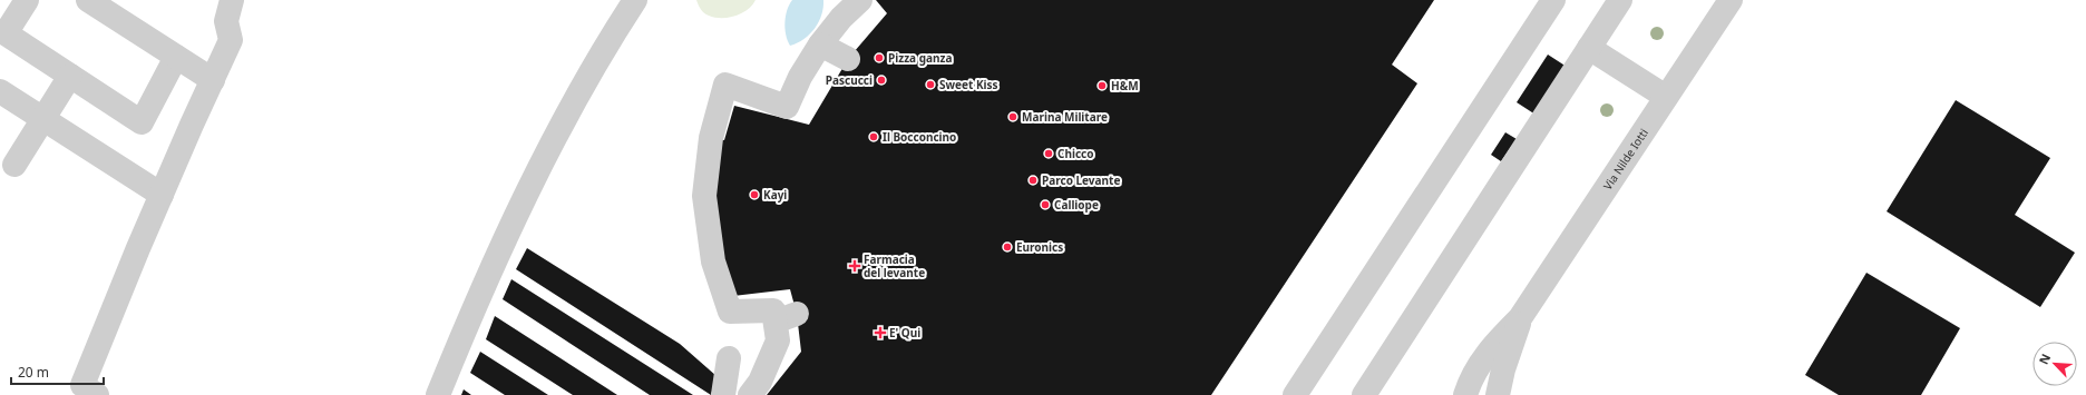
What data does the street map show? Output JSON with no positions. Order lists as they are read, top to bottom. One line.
{"streets":{"street":["Via Nilde Iotti"]},"places":{"other":["Pizza ganza","Pascucci","Sweet Kiss","H&M","Marina Militare","Il Bocconcino","Chicco","Parco Levante","Kayi","Calliope","Euronics"],"health":["Farmacia del levante","E' Qui"]},"scale_bar":"20 m","north":"top left"}
